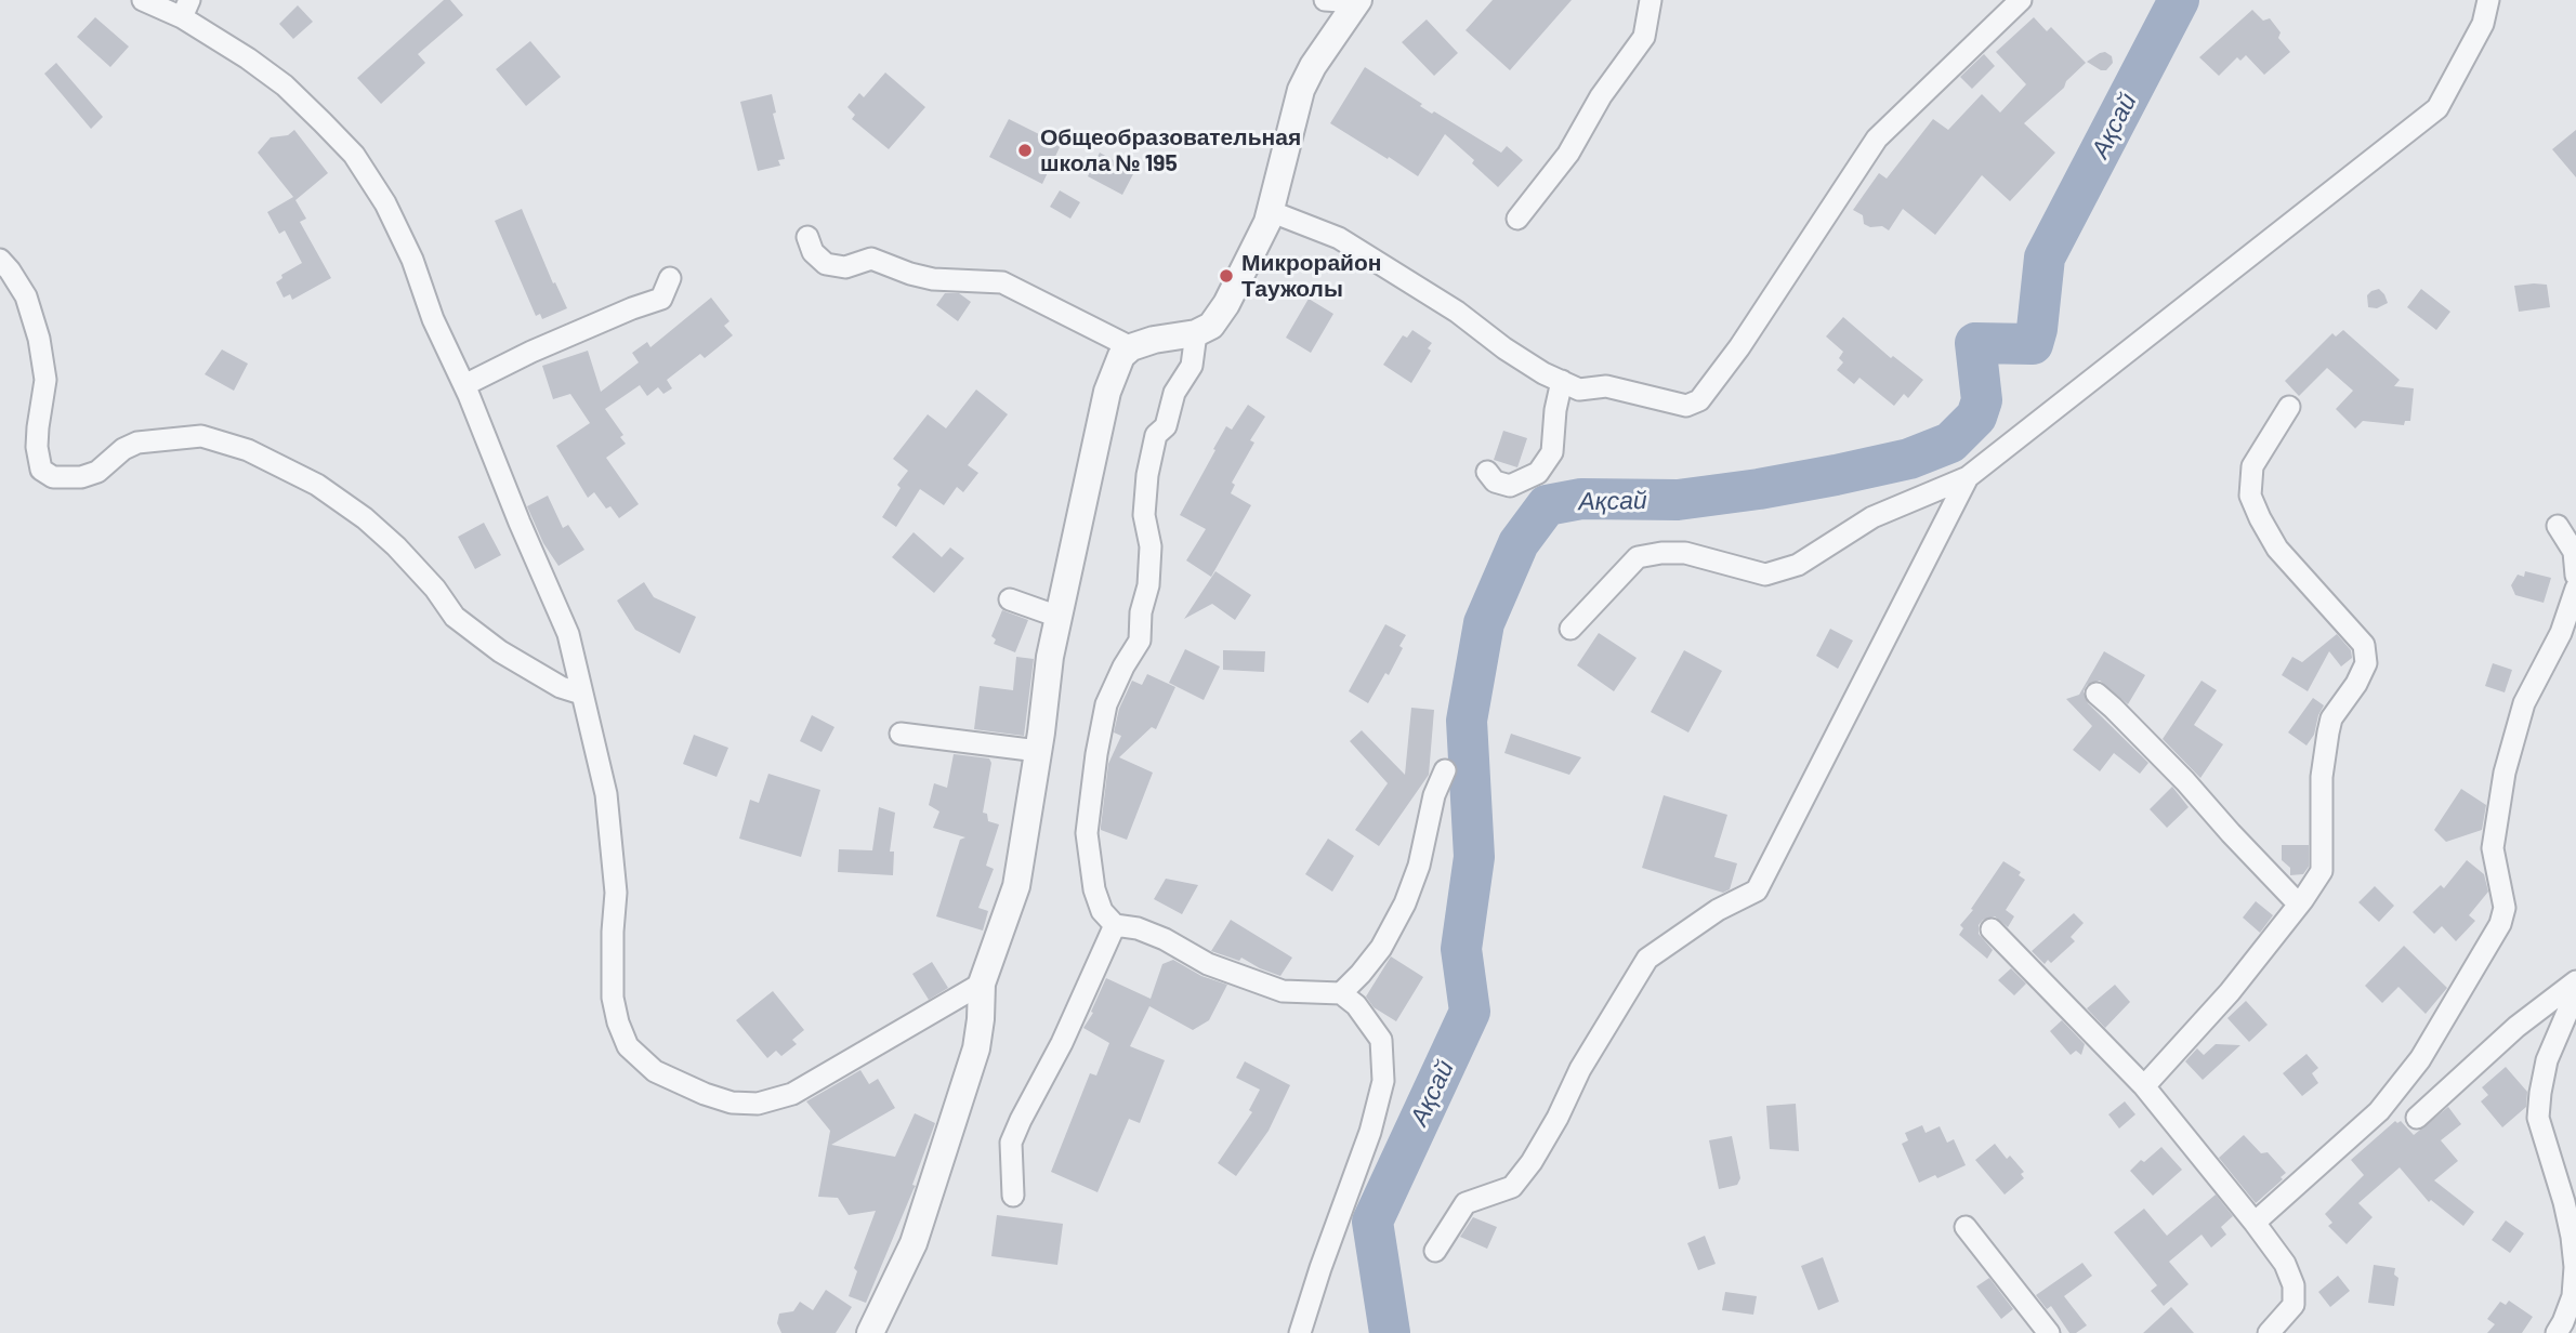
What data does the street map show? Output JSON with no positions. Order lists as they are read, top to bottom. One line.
{"water":["Ақсай"],"places":["Общеобразовательная школа № 195","Микрорайон Таужолы"]}
